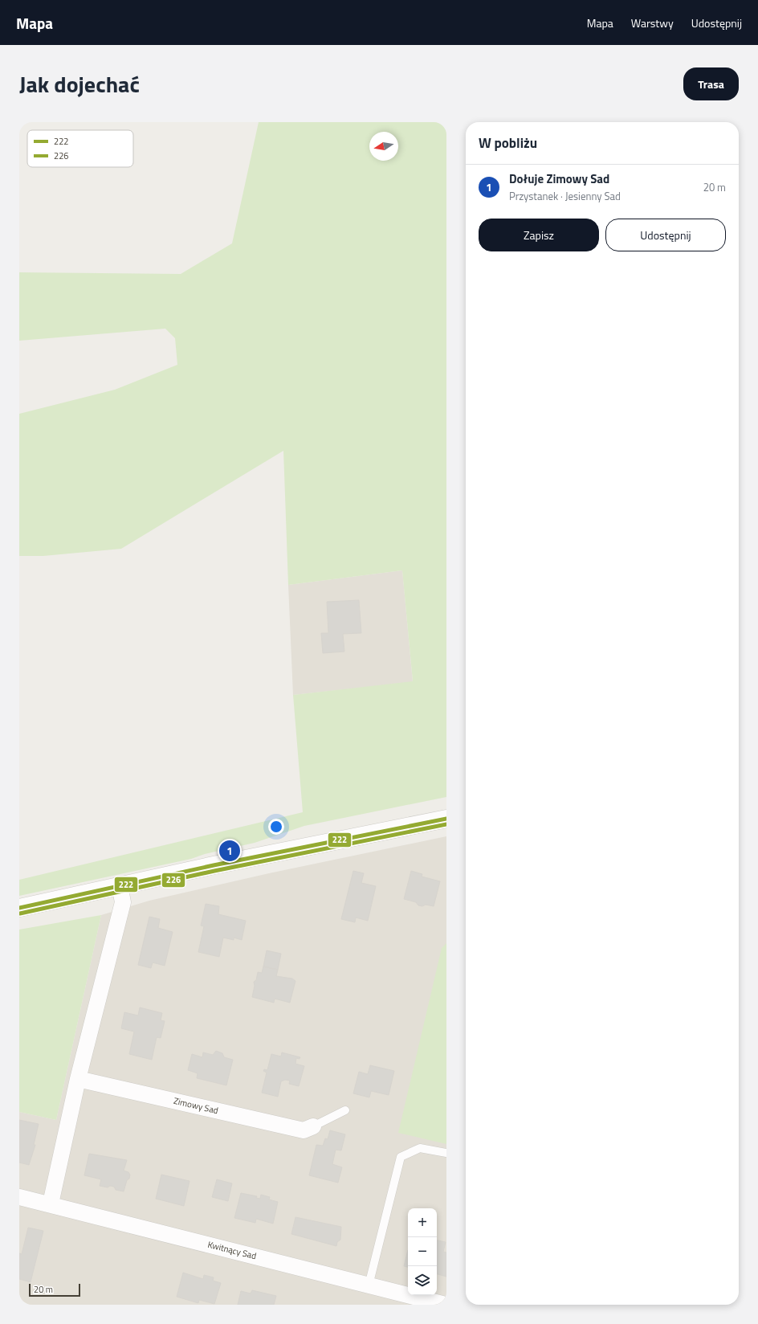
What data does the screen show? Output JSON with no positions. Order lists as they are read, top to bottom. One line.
{"streets":{"street":["Zimowy Sad","Kwitnący Sad"]},"lines":["transit line 222","transit line 226"],"legend":["222","226"],"scale_bar":"20 m","north":"left","page":{"header":"Mapa","nav":["Mapa","Warstwy","Udostępnij"],"title":"Jak dojechać","buttons":["Trasa",["Zapisz","Udostępnij"]],"heading":"W pobliżu","list":[{"mark":"1","name":"Dołuje Zimowy Sad","note":"Przystanek · Jesienny Sad","value":"20 m"}],"pins":"1","map_buttons":["+","−"],"scale":"20 m"}}
